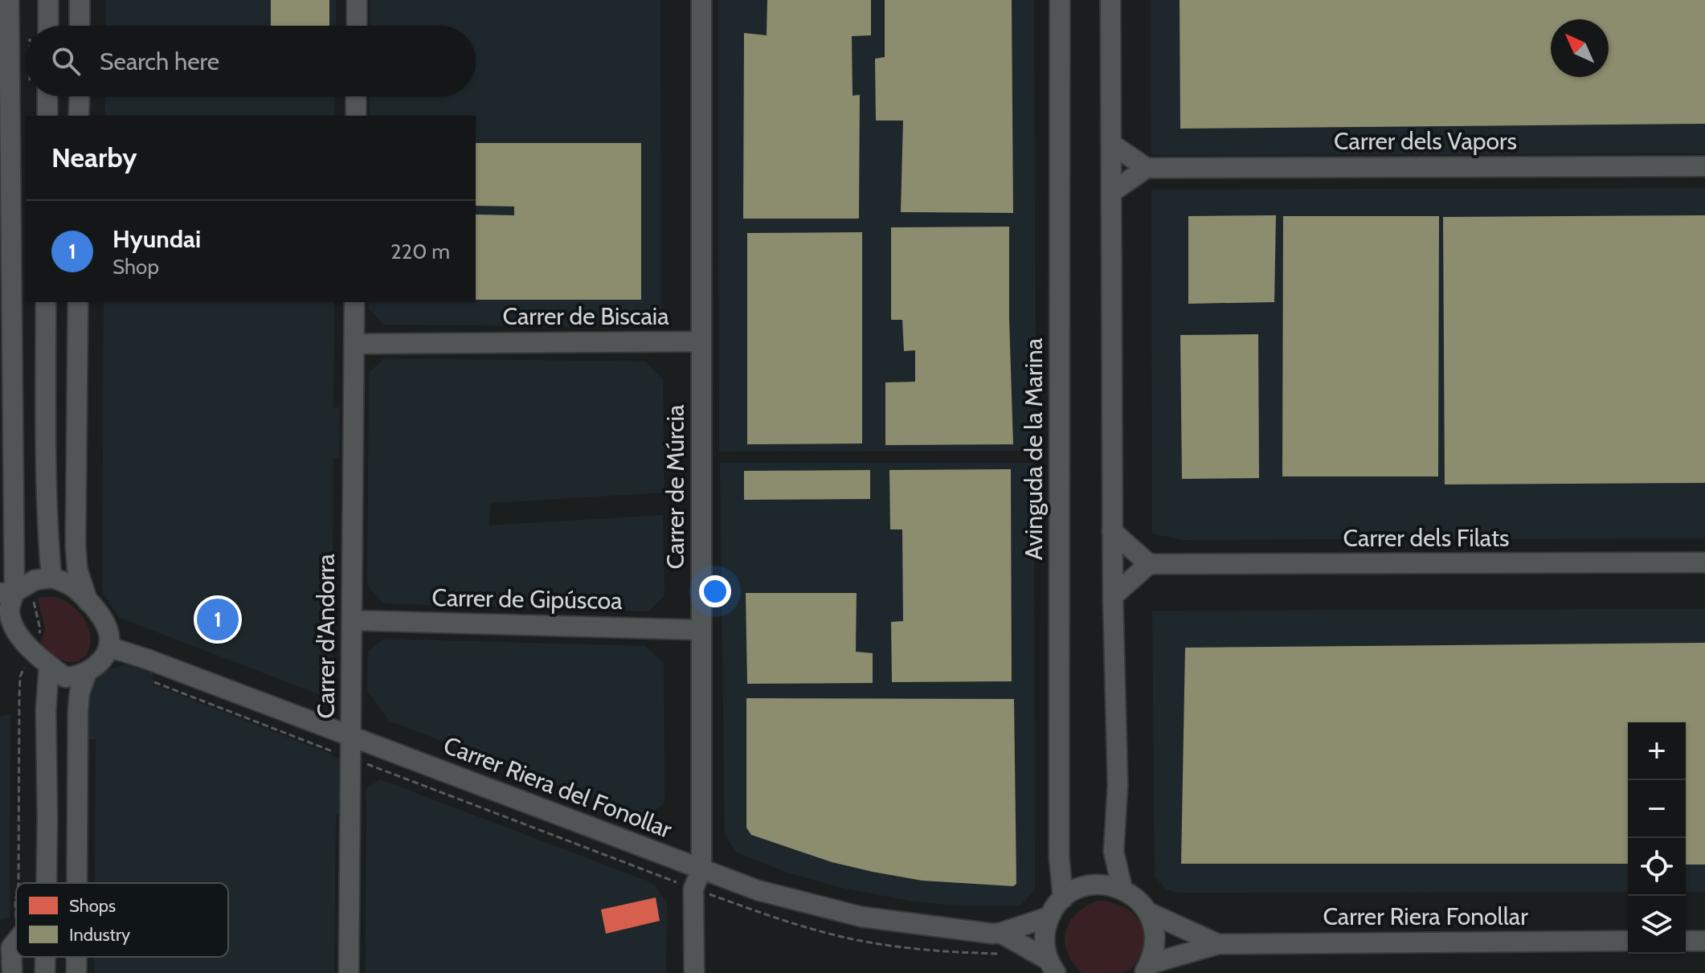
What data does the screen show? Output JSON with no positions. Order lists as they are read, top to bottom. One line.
{"streets":{"street":["Carrer dels Vapors","Carrer de Biscaia","Avinguda de la Marina","Carrer de Múrcia","Carrer dels Filats","Carrer de Gipúscoa","Carrer d'Andorra","Carrer Riera del Fonollar","Carrer Riera Fonollar"]},"crossings":[["Carrer de Biscaia","Carrer de Múrcia"],["Carrer de Biscaia","Carrer d'Andorra"],["Carrer de Múrcia","Carrer de Gipúscoa"],["Carrer de Múrcia","Carrer Riera del Fonollar"],["Carrer de Gipúscoa","Carrer d'Andorra"],["Carrer d'Andorra","Carrer Riera del Fonollar"]],"legend":["Shops","Industry"],"north":"top left","page":{"search":"Search here","heading":"Nearby","list":[{"mark":"1","name":"Hyundai","note":"Shop","value":"220 m"}],"pins":"1","map_buttons":["+","−"]}}
